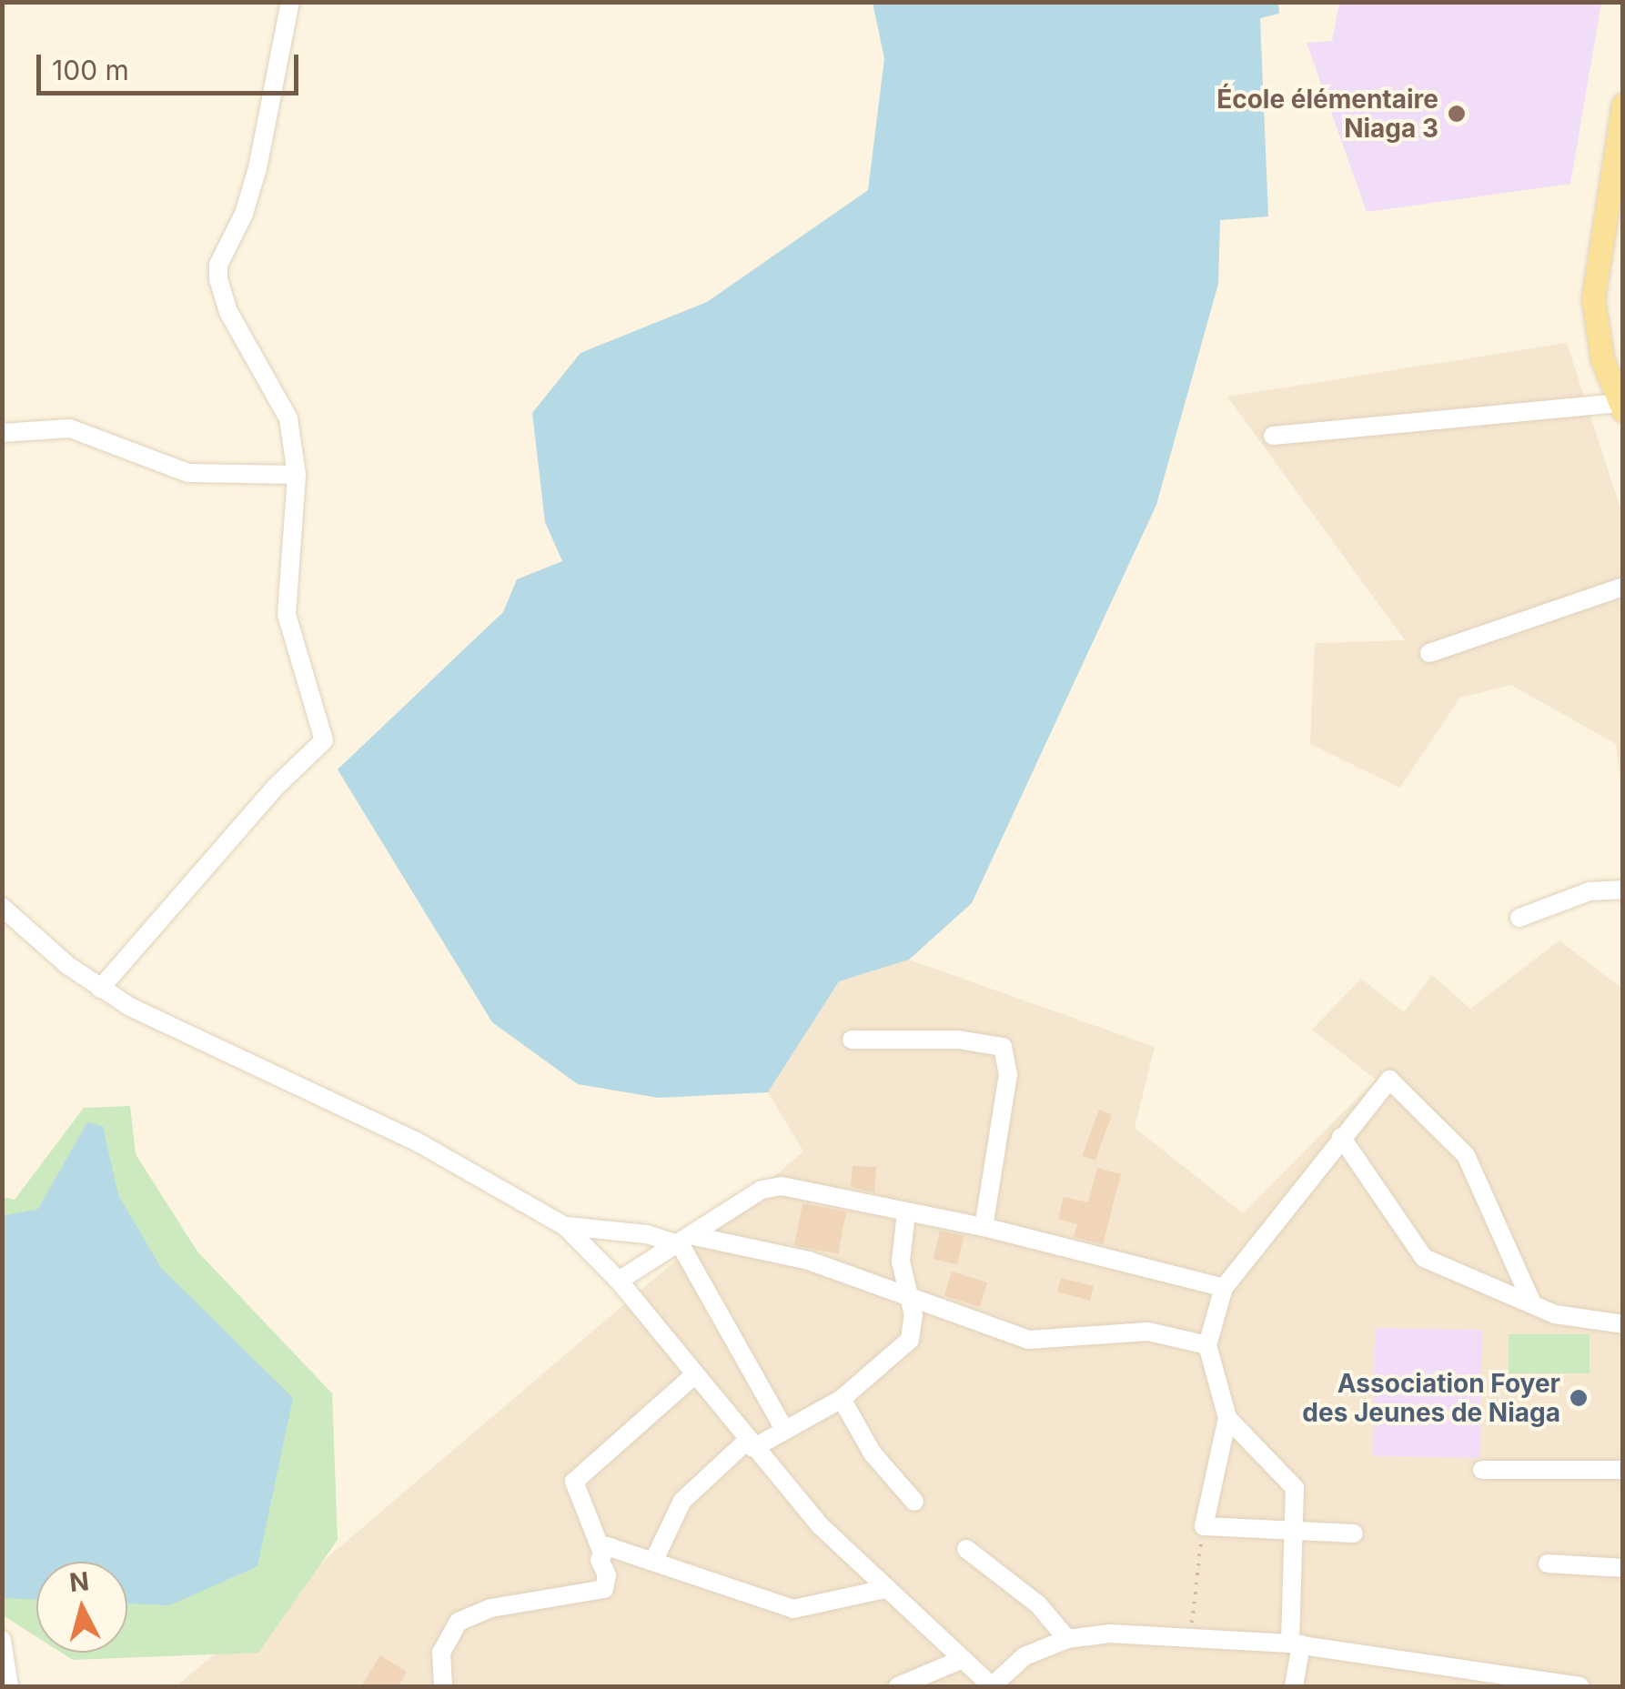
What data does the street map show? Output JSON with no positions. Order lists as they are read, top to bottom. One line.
{"places":["École élémentaire Niaga 3","Association Foyer des Jeunes de Niaga"],"scale_bar":"100 m","north":"top"}
